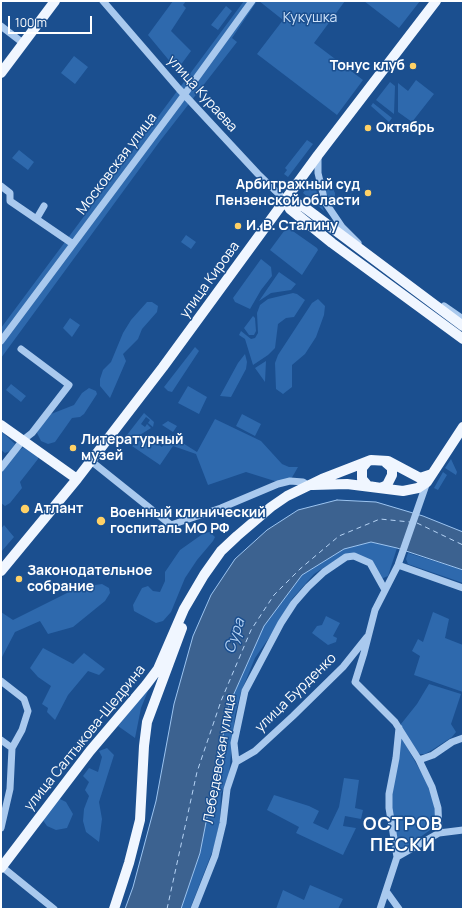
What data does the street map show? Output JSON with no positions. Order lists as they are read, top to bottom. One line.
{"streets":{"main road":["улица Кирова","улица Салтыкова-Щедрина"],"street":["улица Кураева","Московская улица","улица Бурденко","Лебедевская улица"]},"crossings":[["улица Кураева","Московская улица"],["улица Кураева","улица Кирова"],["улица Бурденко","Лебедевская улица"]],"districts":["ОСТРОВ ПЕСКИ"],"water":["Сура"],"parks":["Кукушка"],"places":["Тонус клуб","Октябрь","Арбитражный суд Пензенской области","И. В. Сталину","Литературный музей","Атлант","Военный клинический госпиталь МО РФ","Законодательное собрание"],"scale_bar":"100 m"}
